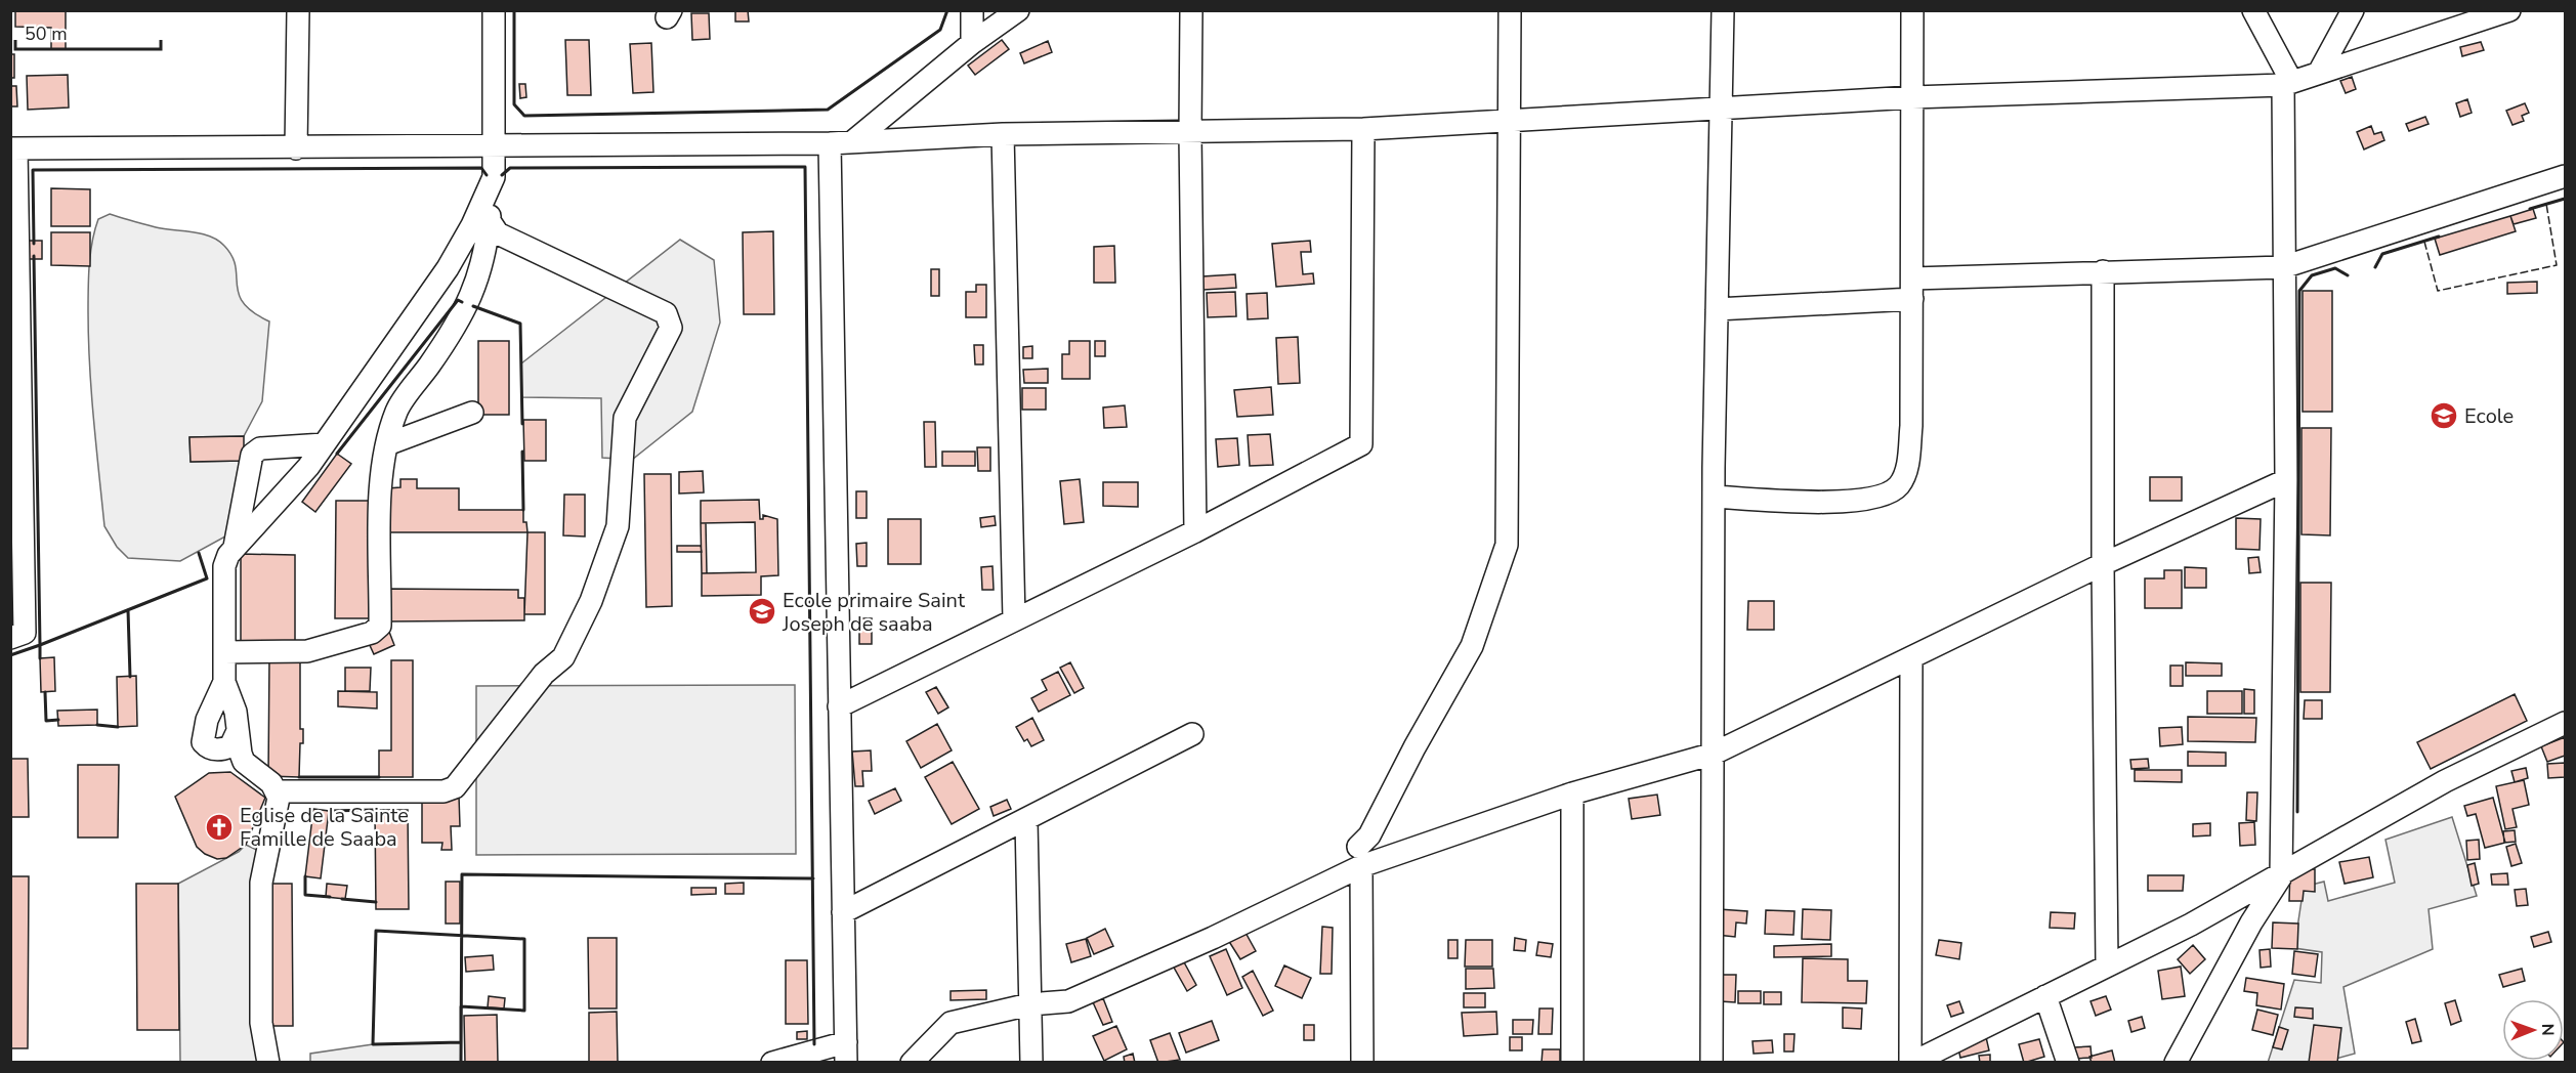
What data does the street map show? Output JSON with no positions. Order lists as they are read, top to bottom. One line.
{"places":{"school or university":["Ecole","Ecole primaire Saint Joseph de saaba"],"church":["Eglise de la Sainte Famille de Saaba"]},"scale_bar":"50 m","north":"right"}
